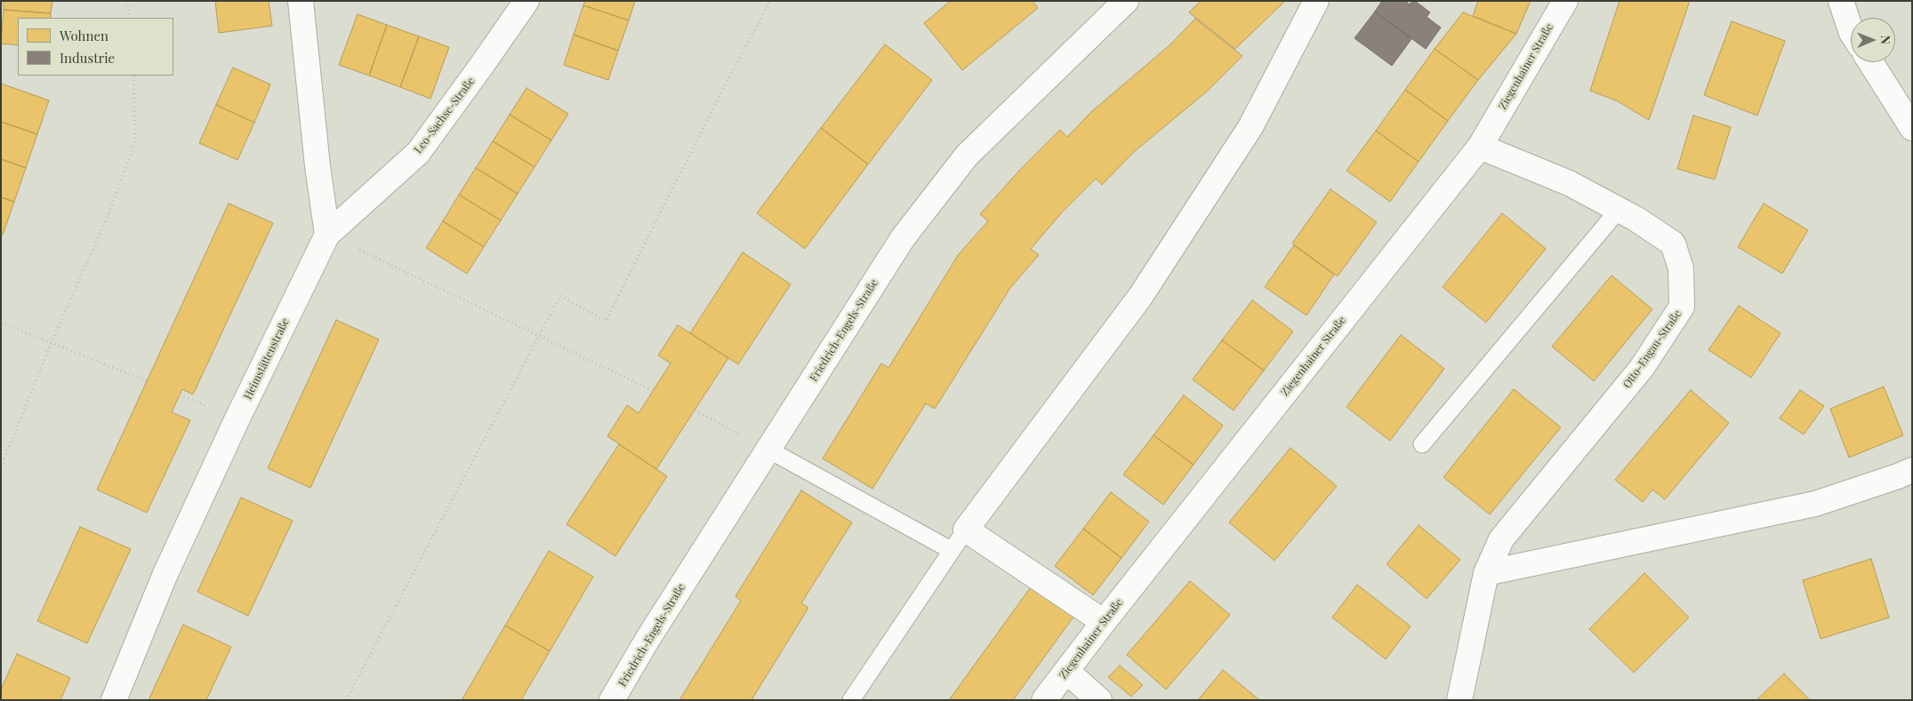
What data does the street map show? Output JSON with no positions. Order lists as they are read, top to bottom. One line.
{"streets":{"street":["Ziegenhainer Straße","Leo-Sachse-Straße","Friedrich-Engels-Straße","Otto-Engau-Straße","Heimstättenstraße"]},"crossings":[["Ziegenhainer Straße","Otto-Engau-Straße"],["Leo-Sachse-Straße","Heimstättenstraße"]],"legend":["Wohnen","Industrie"],"north":"right"}
